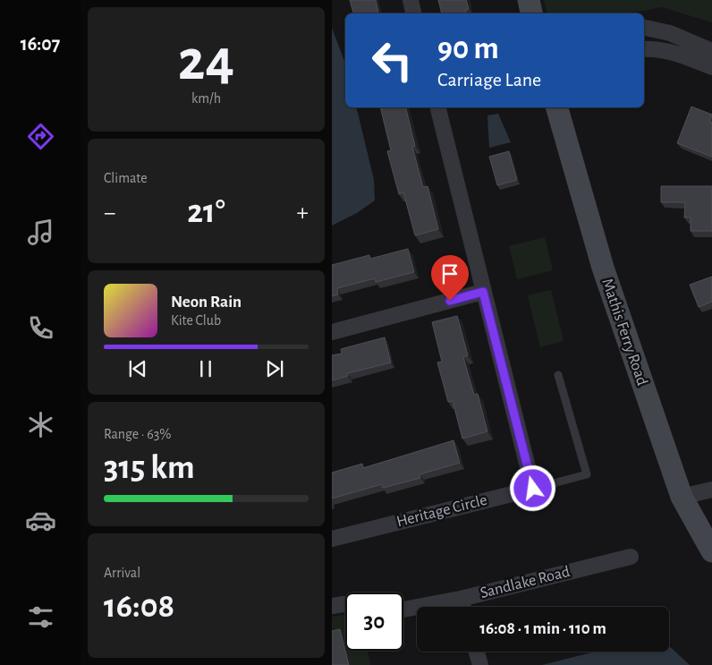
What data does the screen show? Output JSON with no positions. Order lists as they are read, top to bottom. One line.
{"streets":{"main road":["Mathis Ferry Road"],"street":["Heritage Circle","Sandlake Road"]},"page":{"tabs":"16:07","tile":[["24","km/h"],"Climate",["Range · 63%","315 km"],["Arrival","16:08"]],"turn":["90 m","Carriage Lane"],"heat":["−","21°","+"],"song":["Neon Rain","Kite Club"],"limit":"30","trip":"16:08 · 1 min · 110 m"}}
